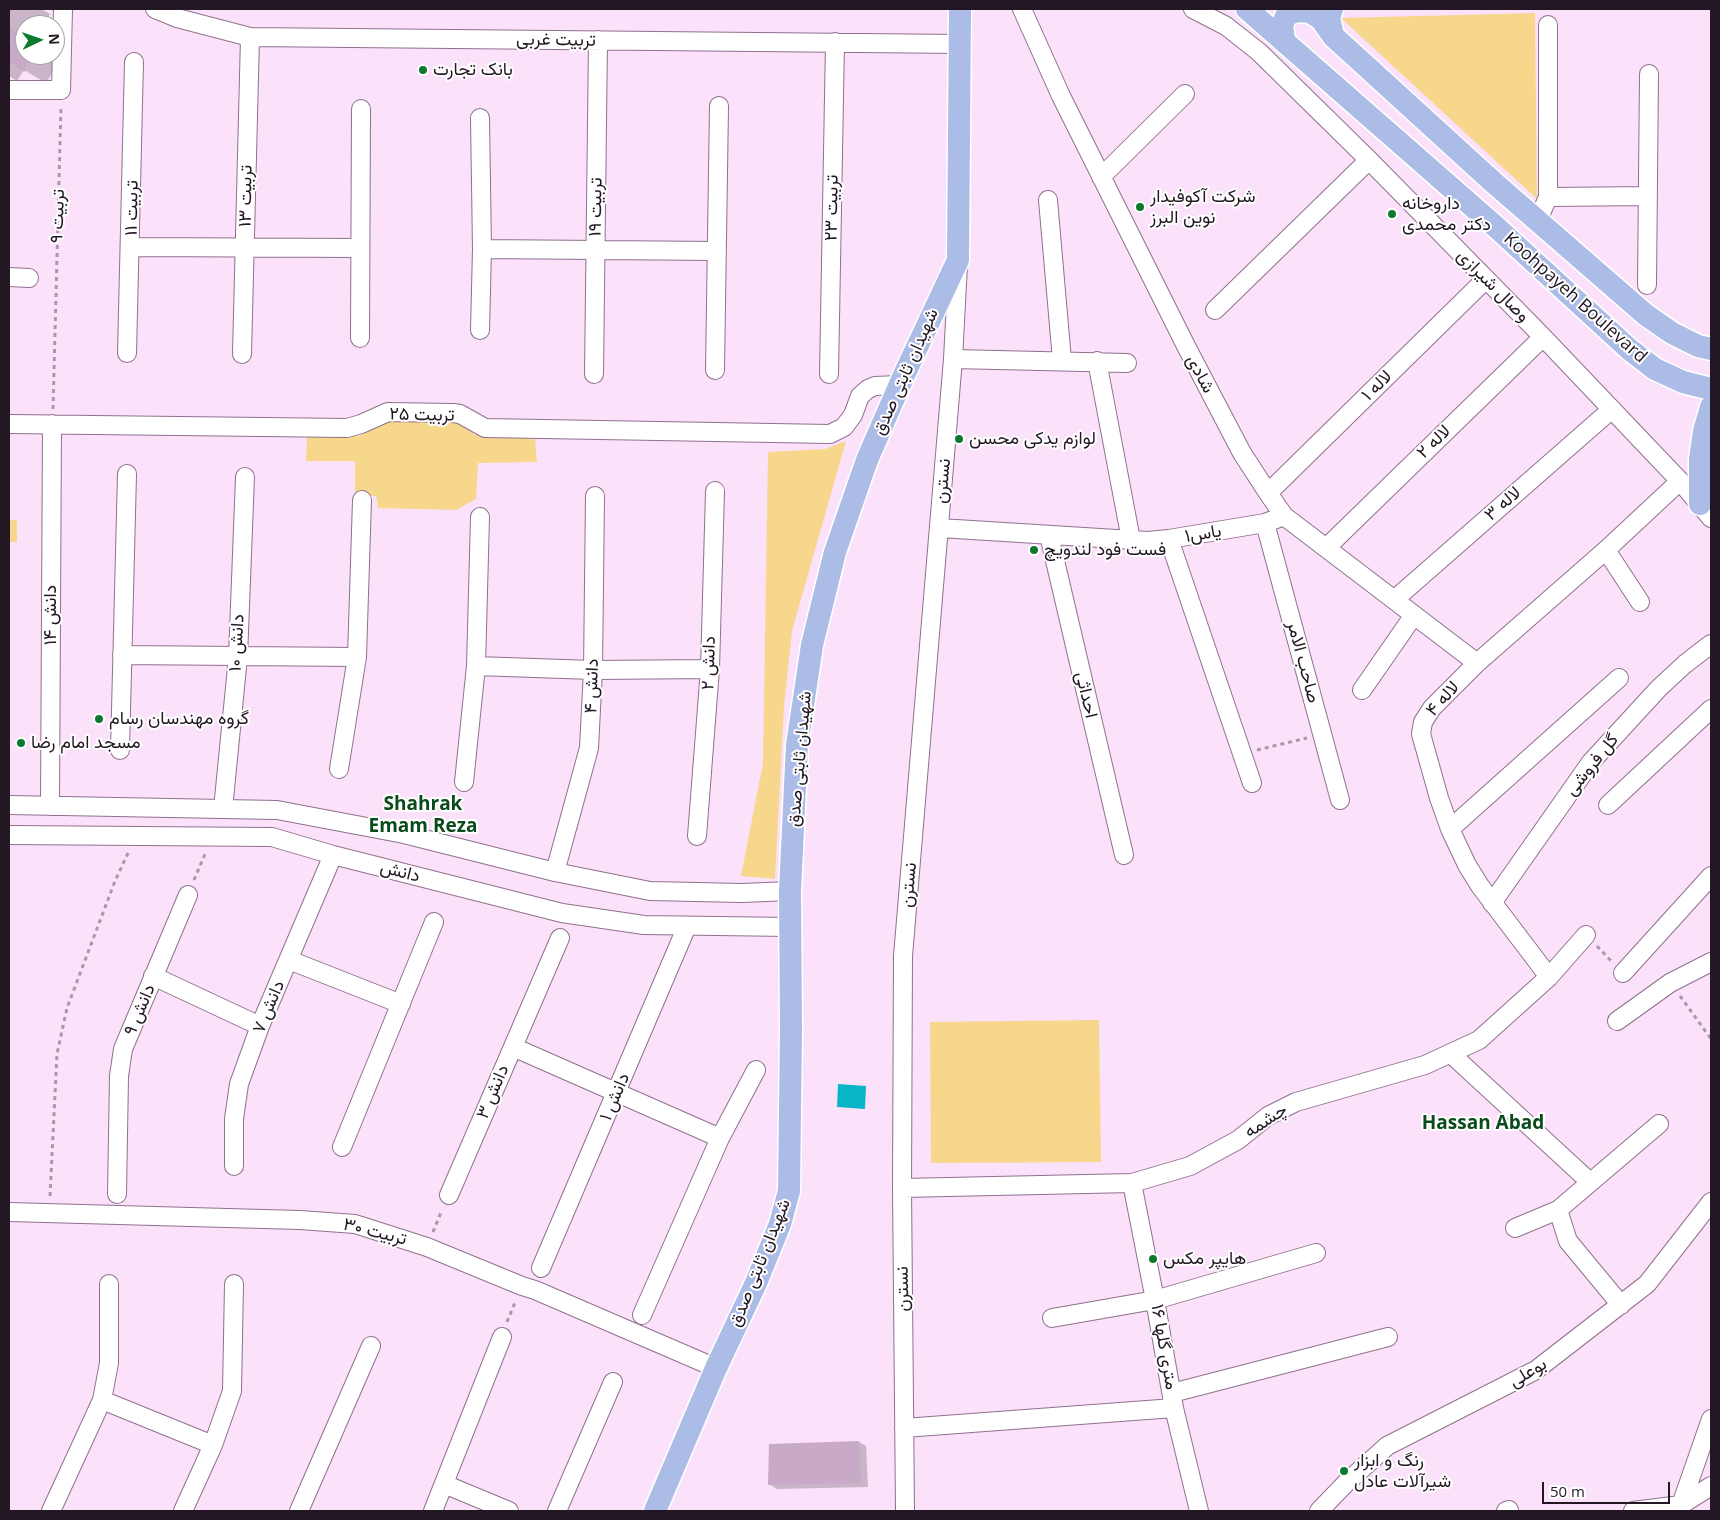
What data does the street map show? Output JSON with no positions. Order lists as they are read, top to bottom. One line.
{"streets":{"main road":["Koohpayeh Boulevard","شهیدان ثابتی صدق"],"street":["تربیت غربی","تربیت ۱۳","تربیت ۱۹","تربیت ۱۱","تربیت ۲۳","وصال شیرازی","شادی","لاله ۱","تربیت ۲۵","لاله ۲","نسترن","لاله ۳","یاس۱","دانش ۱۴","دانش ۱۰","صاحب الامر","دانش ۲","دانش ۴","احداثی","لاله ۴","گل فروشی","دانش","دانش ۷","دانش ۹","دانش ۳","دانش ۱","چشمه","تربیت ۳۰","۱۶ متری گلها","بوعلی"],"path":["تربیت ۹"]},"crossings":[["تربیت غربی","تربیت ۱۳"],["تربیت غربی","تربیت ۱۹"],["تربیت غربی","تربیت ۲۳"],["تربیت غربی","شهیدان ثابتی صدق"],["تربیت ۹","تربیت ۲۵"],["تربیت ۹","دانش ۱۴"],["وصال شیرازی","لاله ۱"],["وصال شیرازی","لاله ۲"],["وصال شیرازی","لاله ۳"],["وصال شیرازی","لاله ۴"],["شهیدان ثابتی صدق","تربیت ۲۵"],["شهیدان ثابتی صدق","نسترن"],["شهیدان ثابتی صدق","دانش"],["شهیدان ثابتی صدق","تربیت ۳۰"],["شادی","لاله ۱"],["شادی","لاله ۲"],["شادی","لاله ۳"],["شادی","یاس۱"],["شادی","لاله ۴"],["تربیت ۲۵","دانش ۱۴"],["نسترن","یاس۱"],["نسترن","چشمه"],["یاس۱","صاحب الامر"],["یاس۱","احداثی"],["دانش ۱۴","دانش"],["دانش ۱۰","دانش"],["دانش ۴","دانش"],["لاله ۴","گل فروشی"],["لاله ۴","چشمه"],["دانش","دانش ۷"],["دانش","دانش ۱"],["چشمه","۱۶ متری گلها"]],"districts":["Shahrak Emam Reza","Hassan Abad"],"places":["بانک تجارت","شرکت آکوفیدار نوین البرز","داروخانه دکتر محمدی","لوازم یدکی محسن","فست فود لندویچ","گروه مهندسان رسام","مسجد امام رضا","هایپر مکس","رنگ و ابزار شیرآلات عادل"],"scale_bar":"50 m","north":"right"}
